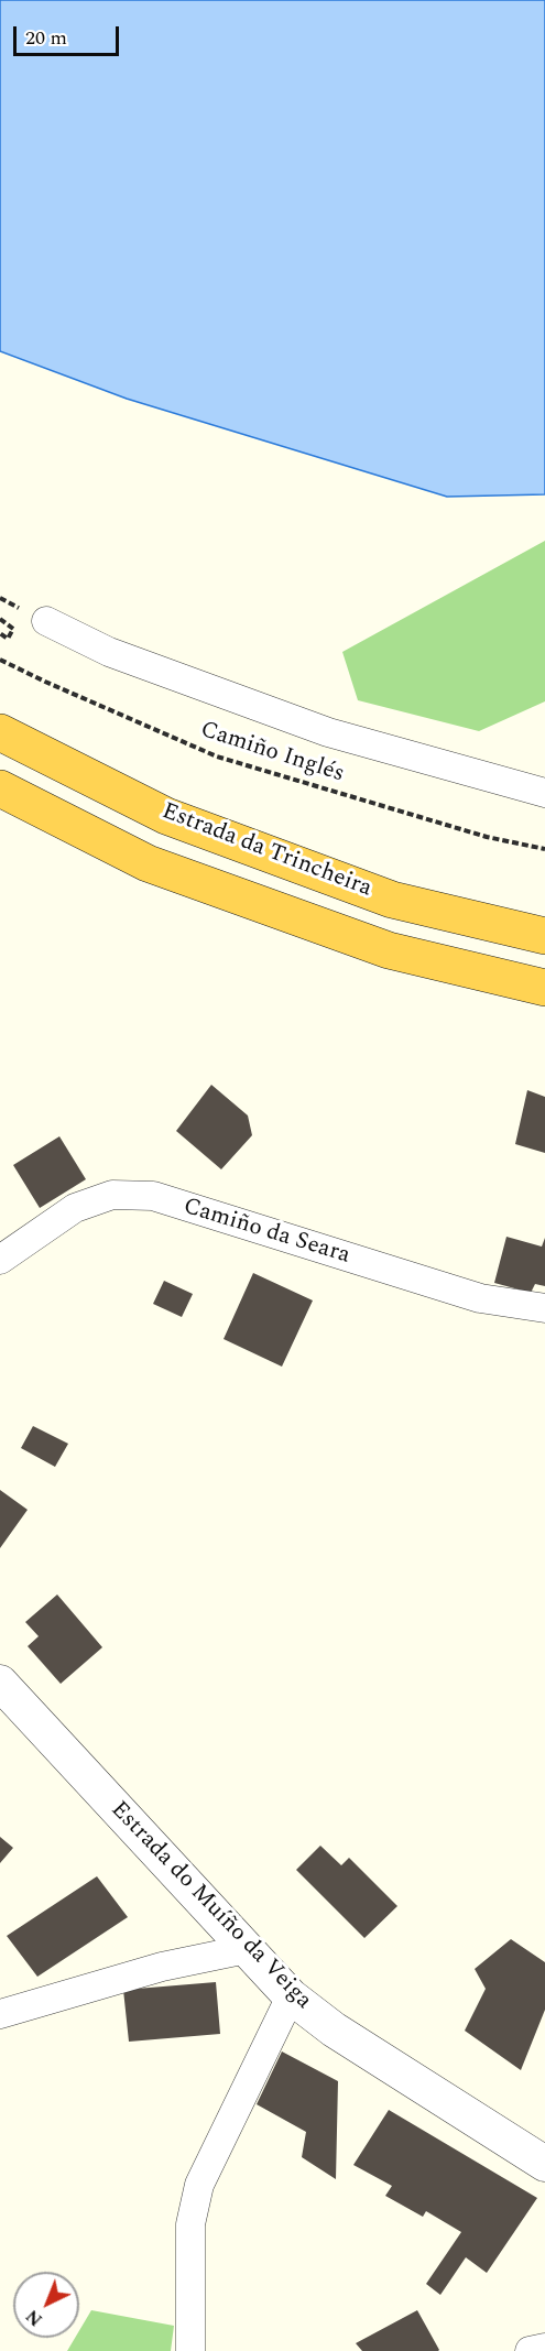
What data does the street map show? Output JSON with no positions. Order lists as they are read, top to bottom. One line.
{"streets":{"highway":["Estrada da Trincheira"],"street":["Camiño da Seara","Estrada do Muíño da Veiga"],"path":["Camiño Inglés"]},"scale_bar":"20 m","north":"bottom left"}
